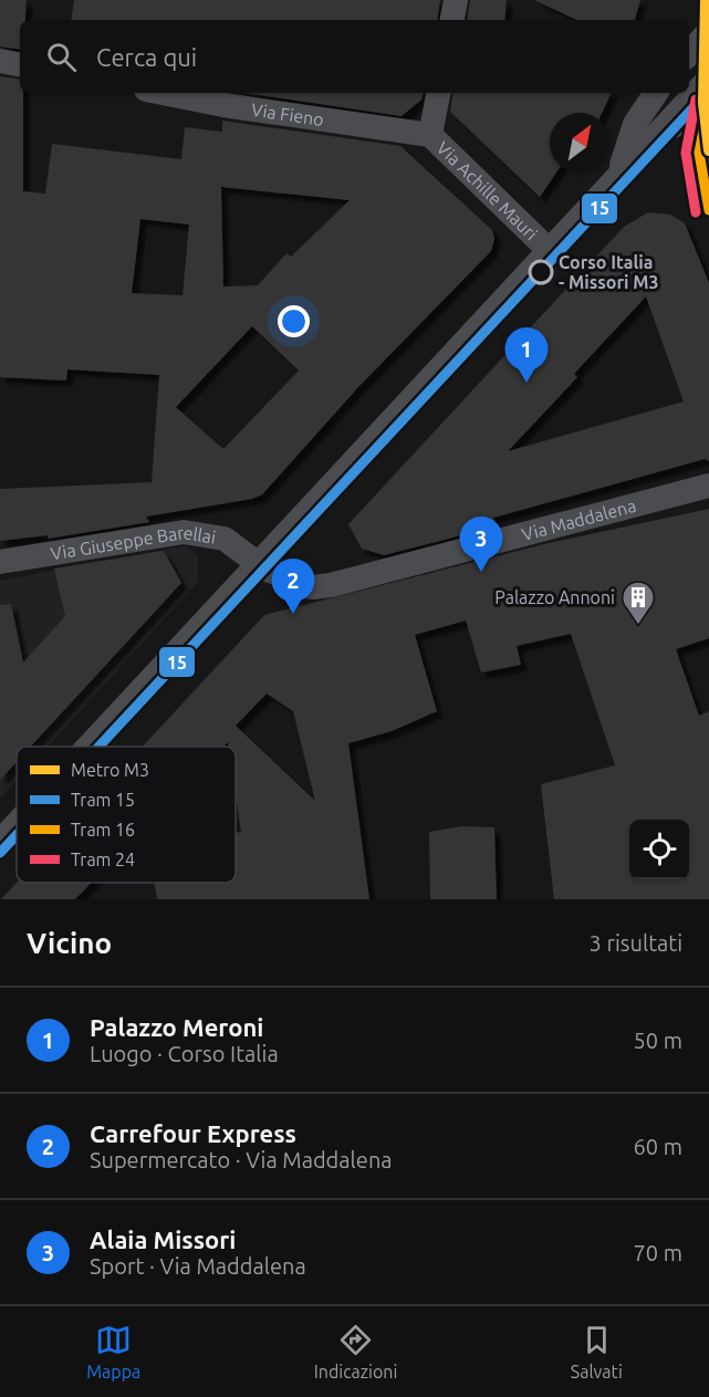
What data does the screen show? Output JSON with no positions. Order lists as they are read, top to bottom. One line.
{"streets":{"street":["Via Fieno","Via Achille Mauri","Via Maddalena","Via Giuseppe Barellai"]},"crossings":[["Via Fieno","Via Achille Mauri"],["Via Maddalena","Via Giuseppe Barellai"]],"places":{"other":["Corso Italia - Missori M3"],"building":["Palazzo Annoni"]},"lines":["metro line M3","tram line 15","tram line 24","tram line 16"],"legend":["Metro M3","Tram 15","Tram 16","Tram 24"],"north":"top right","page":{"search":"Cerca qui","pins":["1","3","2"],"heading":["Vicino","3 risultati"],"list":[{"mark":"1","name":"Palazzo Meroni","note":"Luogo · Corso Italia","value":"50 m"},{"mark":"2","name":"Carrefour Express","note":"Supermercato · Via Maddalena","value":"60 m"},{"mark":"3","name":"Alaia Missori","note":"Sport · Via Maddalena","value":"70 m"}],"nav":["Mappa","Indicazioni","Salvati"]}}
